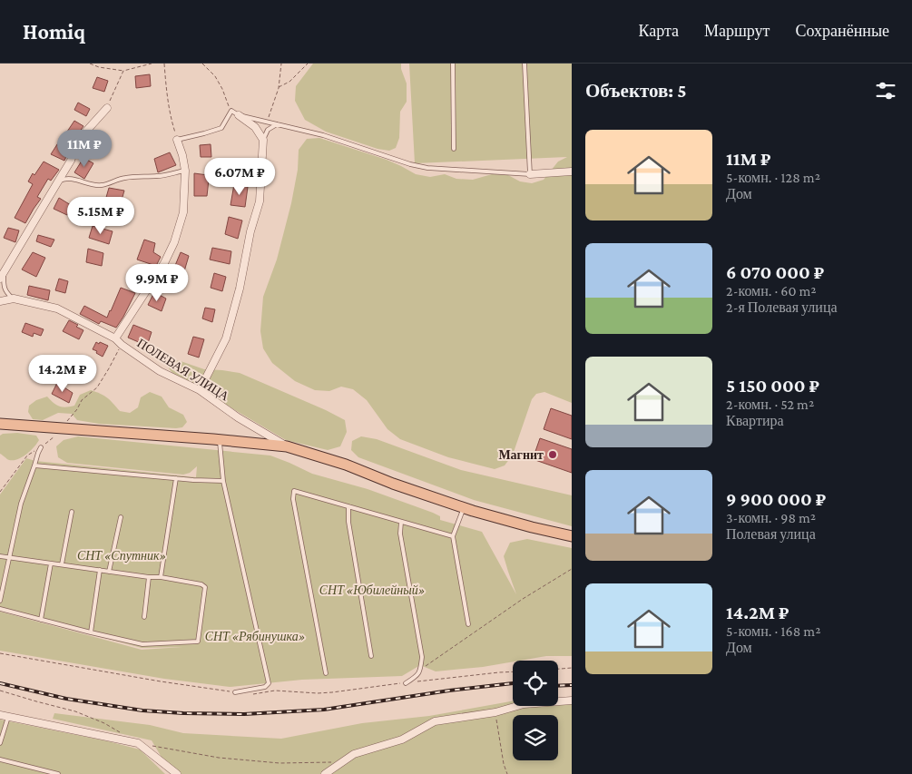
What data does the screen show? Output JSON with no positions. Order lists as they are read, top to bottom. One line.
{"streets":{"street":["ПОЛЕВАЯ УЛИЦА"]},"parks":["СНТ «Спутник»","СНТ «Юбилейный»","СНТ «Рябинушка»"],"places":["Магнит"],"page":{"header":"Homiq","nav":["Карта","Маршрут","Сохранённые"],"heading":"Объектов: 5","list":[{"name":"11M ₽","note":"5-комн. · 128 m² · Дом"},{"name":"6 070 000 ₽","note":"2-комн. · 60 m² · 2-я Полевая улица"},{"name":"5 150 000 ₽","note":"2-комн. · 52 m² · Квартира"},{"name":"9 900 000 ₽","note":"3-комн. · 98 m² · Полевая улица"},{"name":"14.2M ₽","note":"5-комн. · 168 m² · Дом"}],"price":["11M ₽","6.07M ₽","5.15M ₽","9.9M ₽","14.2M ₽"]}}
